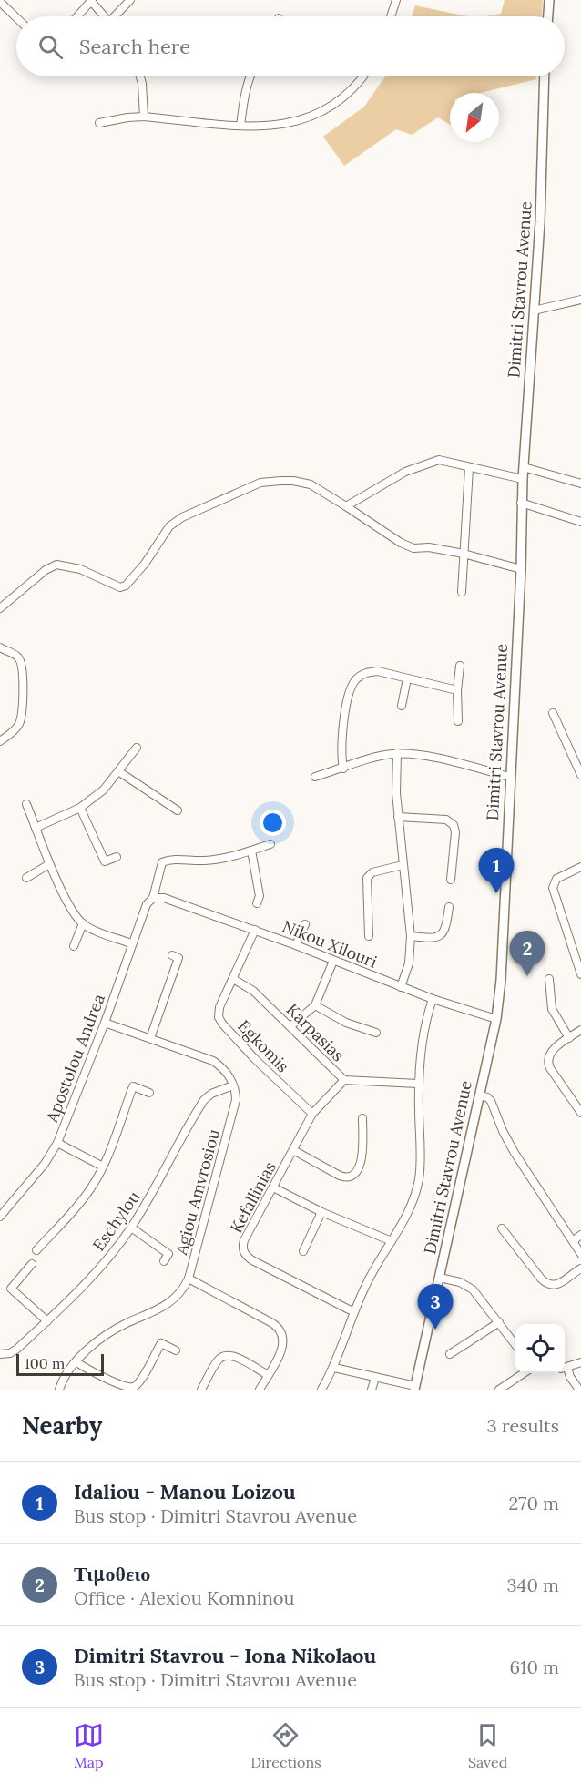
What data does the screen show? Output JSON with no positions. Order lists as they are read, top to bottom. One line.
{"streets":{"main road":["Dimitri Stavrou Avenue"],"street":["Nikou Xilouri","Karpasias","Egkomis","Apostolou Andrea","Agiou Amvrosiou","Kefallinias","Eschylou"]},"crossings":[["Dimitri Stavrou Avenue","Nikou Xilouri"],["Nikou Xilouri","Egkomis"],["Nikou Xilouri","Apostolou Andrea"],["Karpasias","Egkomis"],["Karpasias","Kefallinias"],["Egkomis","Kefallinias"],["Agiou Amvrosiou","Eschylou"]],"scale_bar":"100 m","north":"bottom left","page":{"search":"Search here","pins":["1","2","3"],"scale":"100 m","heading":["Nearby","3 results"],"list":[{"mark":"1","name":"Idaliou - Manou Loizou","note":"Bus stop · Dimitri Stavrou Avenue","value":"270 m"},{"mark":"2","name":"Τιμοθειο","note":"Office · Alexiou Komninou","value":"340 m"},{"mark":"3","name":"Dimitri Stavrou - Iona Nikolaou","note":"Bus stop · Dimitri Stavrou Avenue","value":"610 m"}],"nav":["Map","Directions","Saved"]}}
